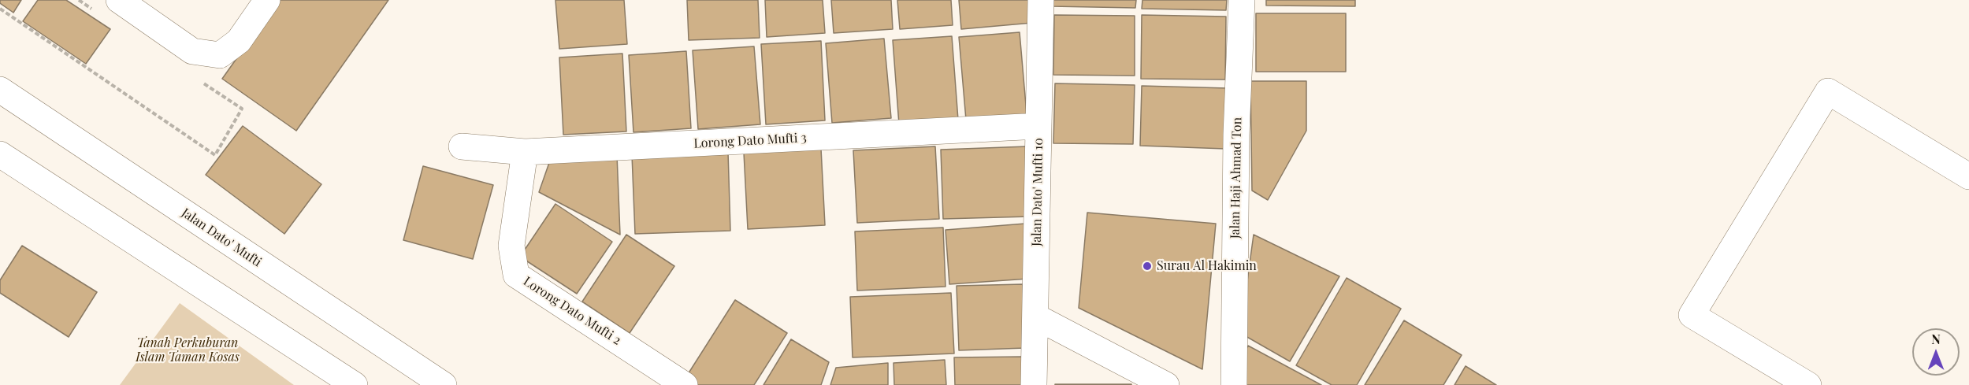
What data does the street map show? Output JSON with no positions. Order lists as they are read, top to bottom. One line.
{"streets":{"street":["Lorong Dato Mufti 3","Jalan Haji Ahmad Ton","Jalan Dato' Mufti 10","Jalan Dato' Mufti","Lorong Dato Mufti 2"]},"crossings":[["Lorong Dato Mufti 3","Jalan Dato' Mufti 10"],["Lorong Dato Mufti 3","Lorong Dato Mufti 2"]],"parks":["Tanah Perkuburan Islam Taman Kosas"],"places":["Surau Al Hakimin"],"north":"top"}
